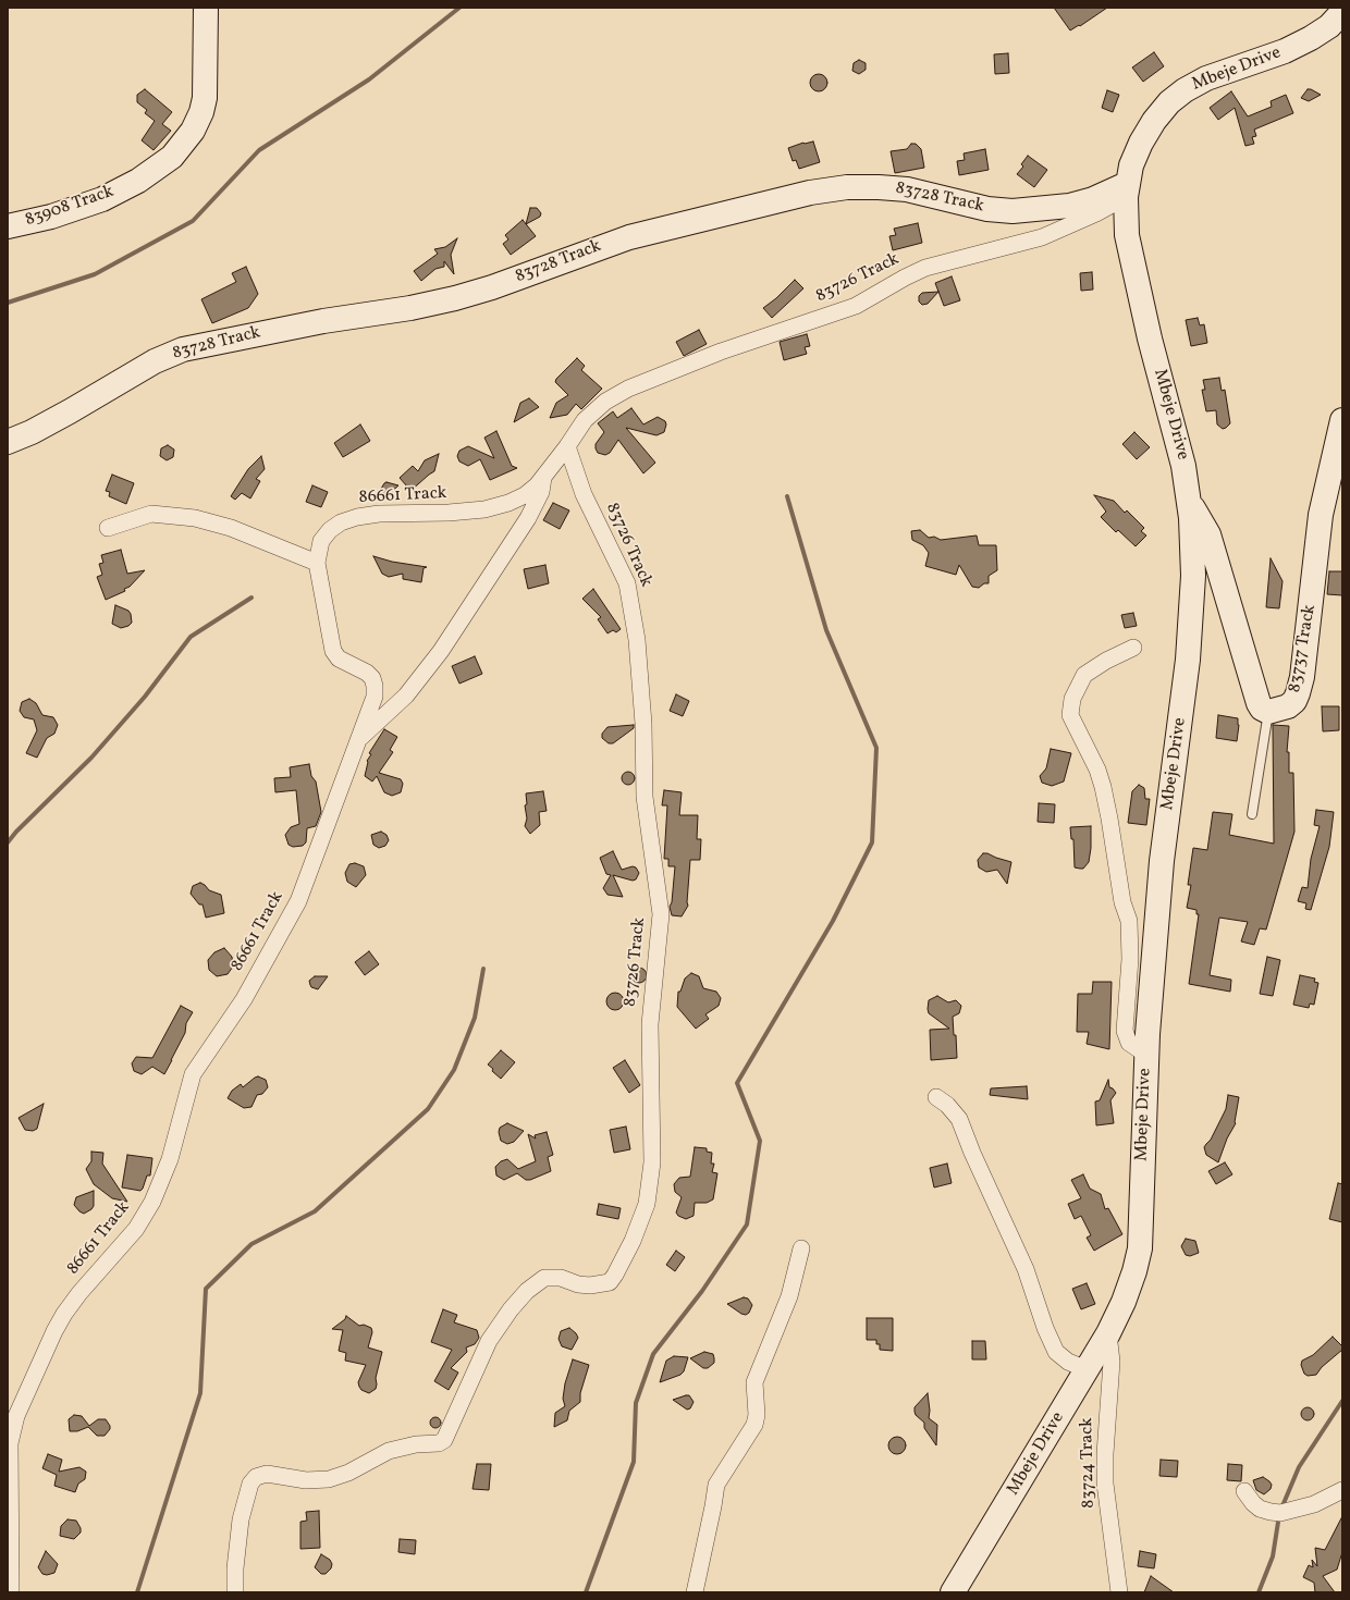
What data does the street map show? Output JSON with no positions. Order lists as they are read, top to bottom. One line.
{"streets":{"street":["Mbeje Drive","83728 Track","83908 Track","83726 Track","86661 Track","83737 Track","83724 Track"]},"crossings":[["Mbeje Drive","83728 Track"],["Mbeje Drive","83726 Track"],["Mbeje Drive","83724 Track"],["83728 Track","83726 Track"],["83726 Track","86661 Track"]]}
